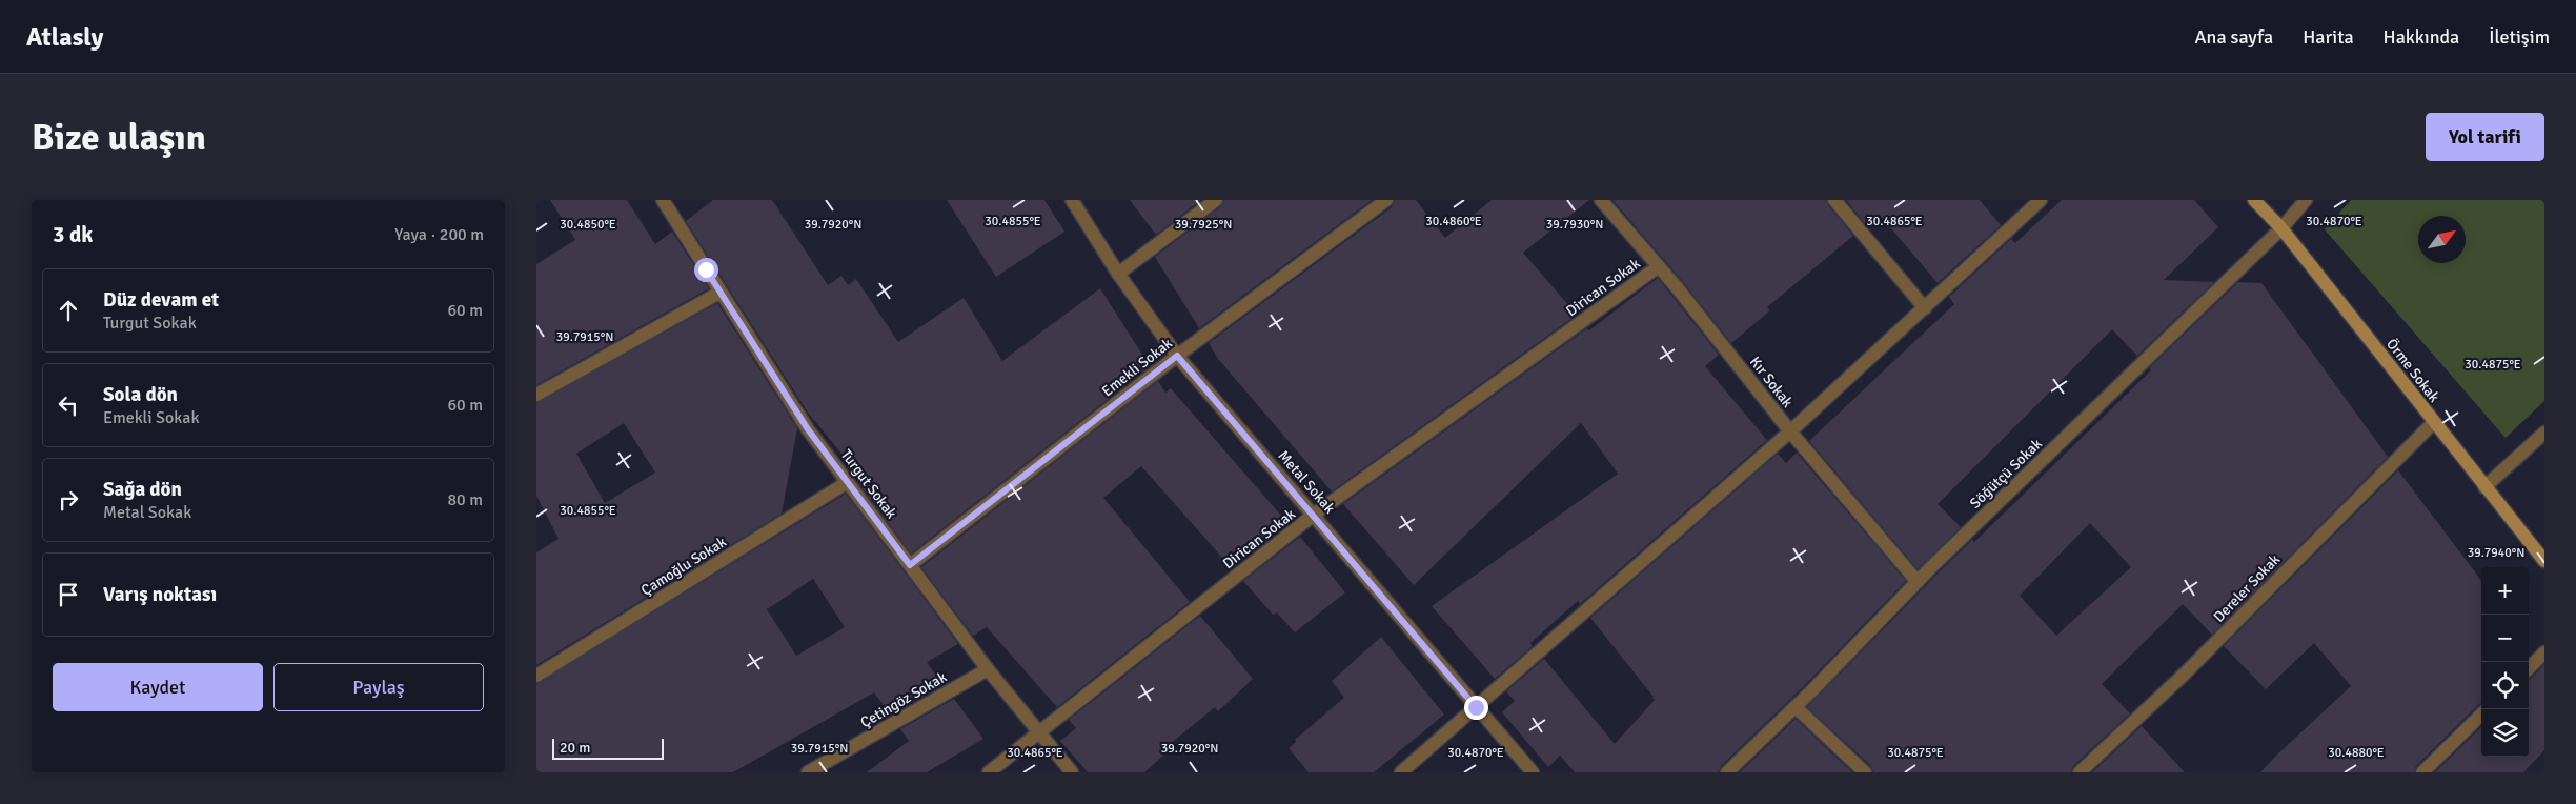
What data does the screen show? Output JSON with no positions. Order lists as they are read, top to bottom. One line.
{"streets":{"main road":["Örme Sokak"],"street":["Dirican Sokak","Emekli Sokak","Kır Sokak","Söğütçü Sokak","Metal Sokak","Turgut Sokak","Çamoğlu Sokak","Dereler Sokak","Çetingöz Sokak"]},"crossings":[["Dirican Sokak","Kır Sokak"],["Dirican Sokak","Metal Sokak"],["Dirican Sokak","Turgut Sokak"],["Emekli Sokak","Metal Sokak"],["Emekli Sokak","Turgut Sokak"],["Örme Sokak","Söğütçü Sokak"],["Örme Sokak","Dereler Sokak"],["Kır Sokak","Söğütçü Sokak"],["Turgut Sokak","Çamoğlu Sokak"],["Turgut Sokak","Çetingöz Sokak"]],"scale_bar":"20 m","north":"top right","page":{"header":"Atlasly","nav":["Ana sayfa","Harita","Hakkında","İletişim"],"buttons":["Yol tarifi",["Kaydet","Paylaş"]],"title":"Bize ulaşın","heading":["3 dk","Yaya · 200 m"],"list":[["Düz devam et","Turgut Sokak","60 m"],["Sola dön","Emekli Sokak","60 m"],["Sağa dön","Metal Sokak","80 m"],"Varış noktası"],"map_buttons":["+","−"],"scale":"20 m"},"coordinates":["30.4860°E","30.4865°E","30.4870°E","30.4855°E","30.4850°E","39.7920°N","39.7925°N","39.7930°N","39.7915°N","30.4875°E","39.7940°N","30.4880°E"]}
